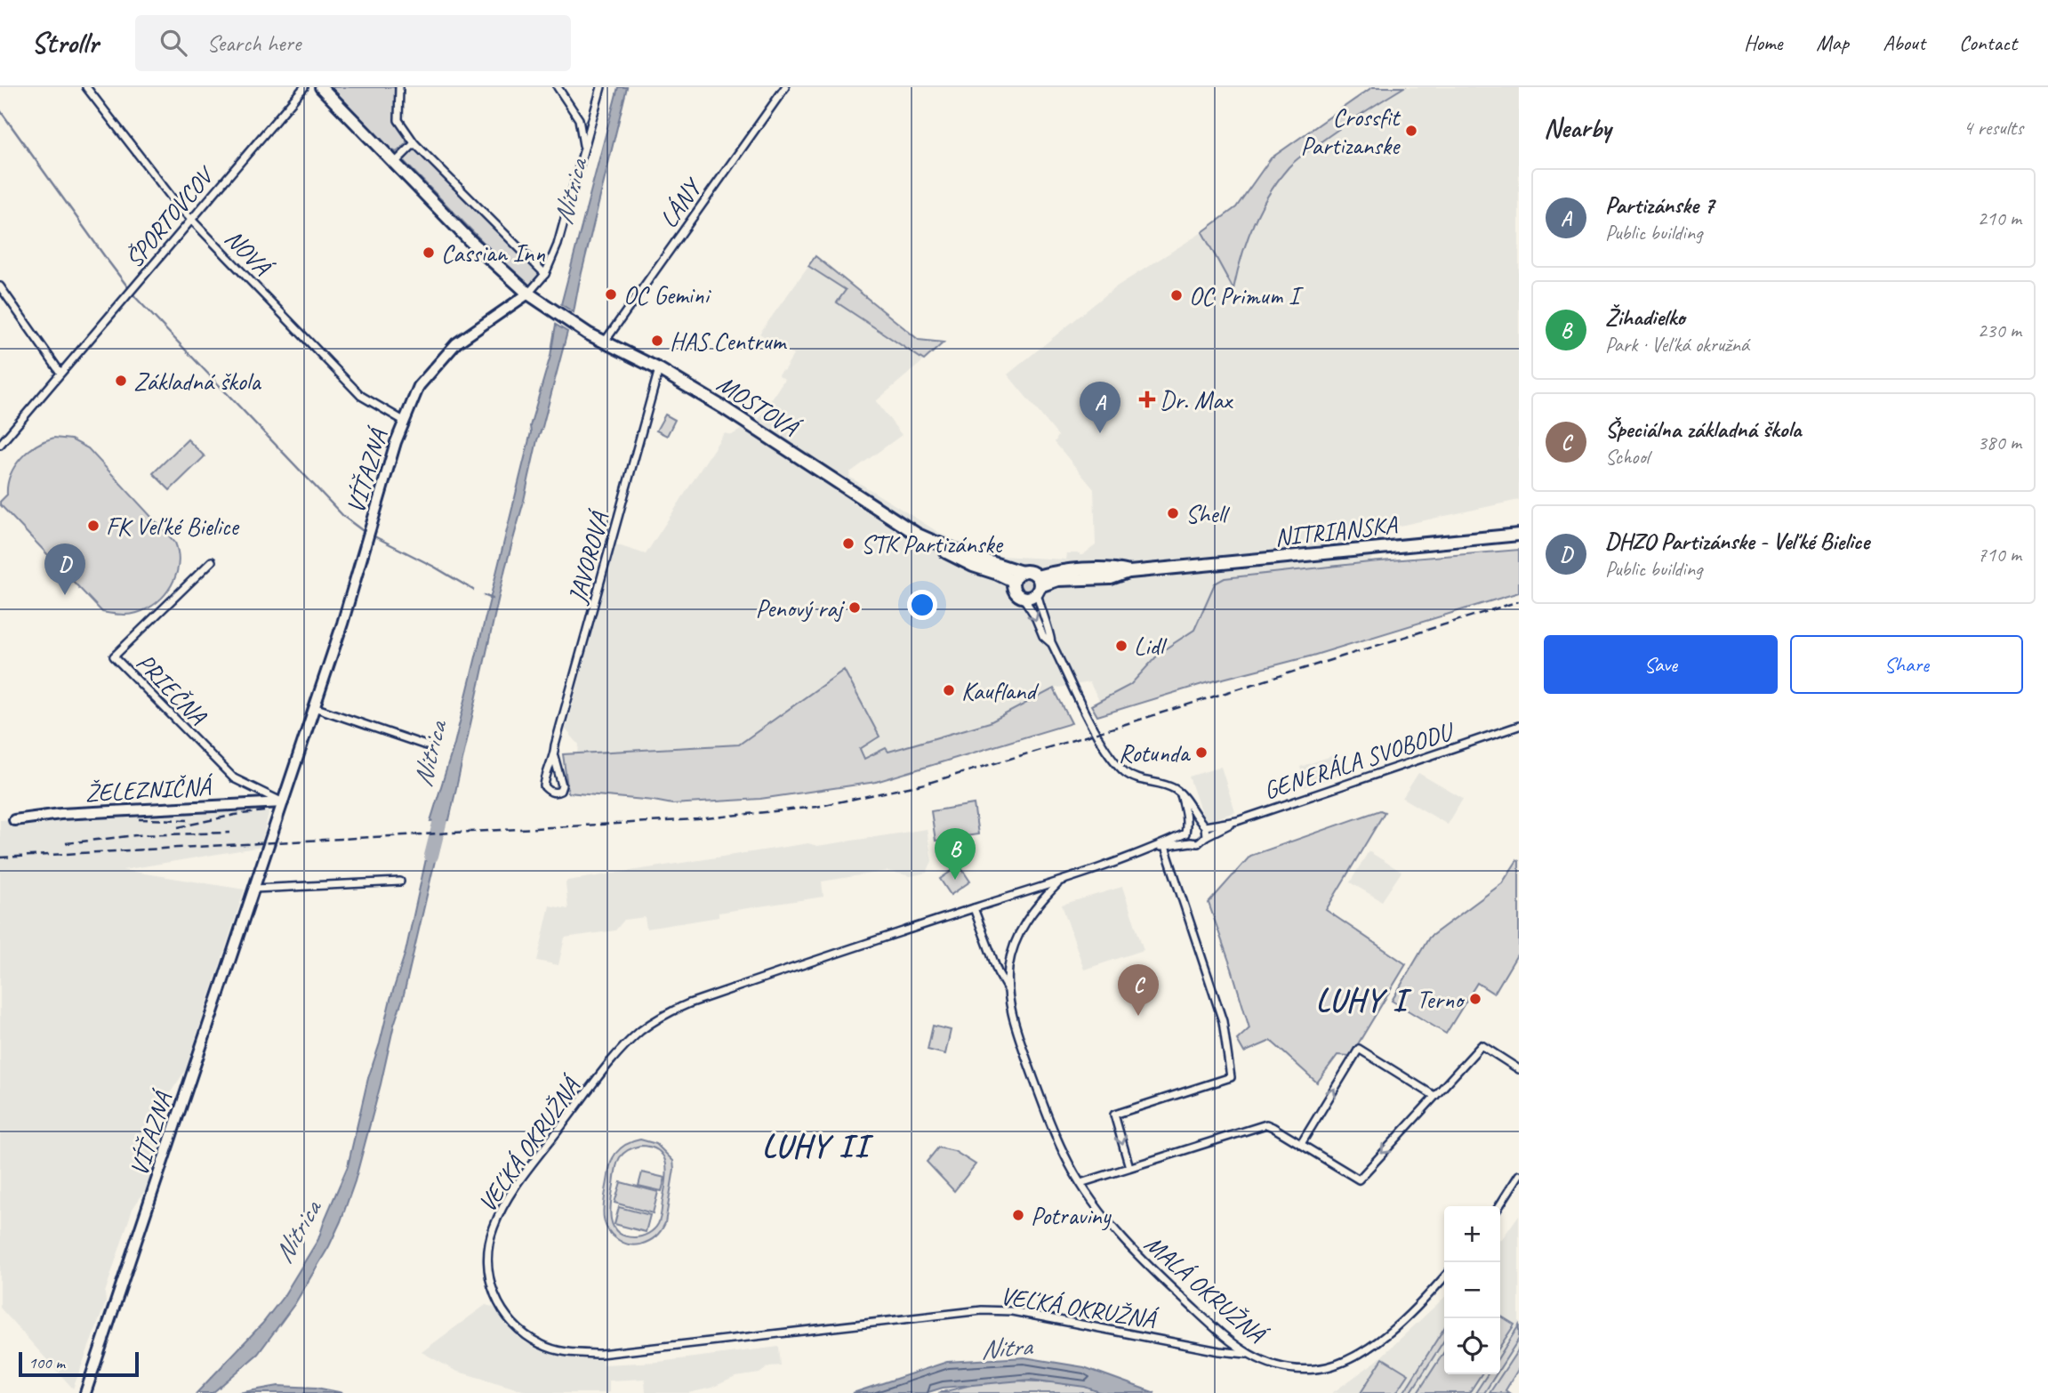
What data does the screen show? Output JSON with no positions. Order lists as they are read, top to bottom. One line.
{"streets":{"main road":["MOSTOVÁ","VÍŤAZNÁ","NITRIANSKA","ŽELEZNIČNÁ"],"street":["LÁNY","ŠPORTOVCOV","NOVÁ","JAVOROVÁ","PRIEČNA","GENERÁLA SVOBODU","VEĽKÁ OKRUŽNÁ","MALÁ OKRUŽNÁ"]},"crossings":[["LÁNY","MOSTOVÁ"],["ŠPORTOVCOV","NOVÁ"],["NOVÁ","VÍŤAZNÁ"],["MOSTOVÁ","VÍŤAZNÁ"],["MOSTOVÁ","NITRIANSKA"],["MOSTOVÁ","JAVOROVÁ"],["VÍŤAZNÁ","PRIEČNA"],["VÍŤAZNÁ","ŽELEZNIČNÁ"],["PRIEČNA","ŽELEZNIČNÁ"],["VEĽKÁ OKRUŽNÁ","MALÁ OKRUŽNÁ"]],"districts":["LUHY I","LUHY II"],"water":["Nitrica","Nitra"],"places":{"other":["Crossfit Partizanske","Cassian Inn","OC Gemini","OC Primum I","HAS Centrum","Základná škola","Shell","FK Veľké Bielice","STK Partizánske","Penový raj","Lidl","Kaufland","Rotunda","Terno","Potraviny"],"health":["Dr. Max"]},"scale_bar":"100 m","page":{"header":"Strollr","search":"Search here","nav":["Home","Map","About","Contact"],"heading":["Nearby","4 results"],"list":[{"mark":"A","name":"Partizánske 7","note":"Public building","value":"210 m"},{"mark":"B","name":"Žihadielko","note":"Park · Veľká okružná","value":"230 m"},{"mark":"C","name":"Špeciálna základná škola","note":"School","value":"380 m"},{"mark":"D","name":"DHZO Partizánske - Veľké Bielice","note":"Public building","value":"710 m"}],"pins":["A","D","B","C"],"buttons":["Save","Share"],"map_buttons":["+","−"],"scale":"100 m"}}
